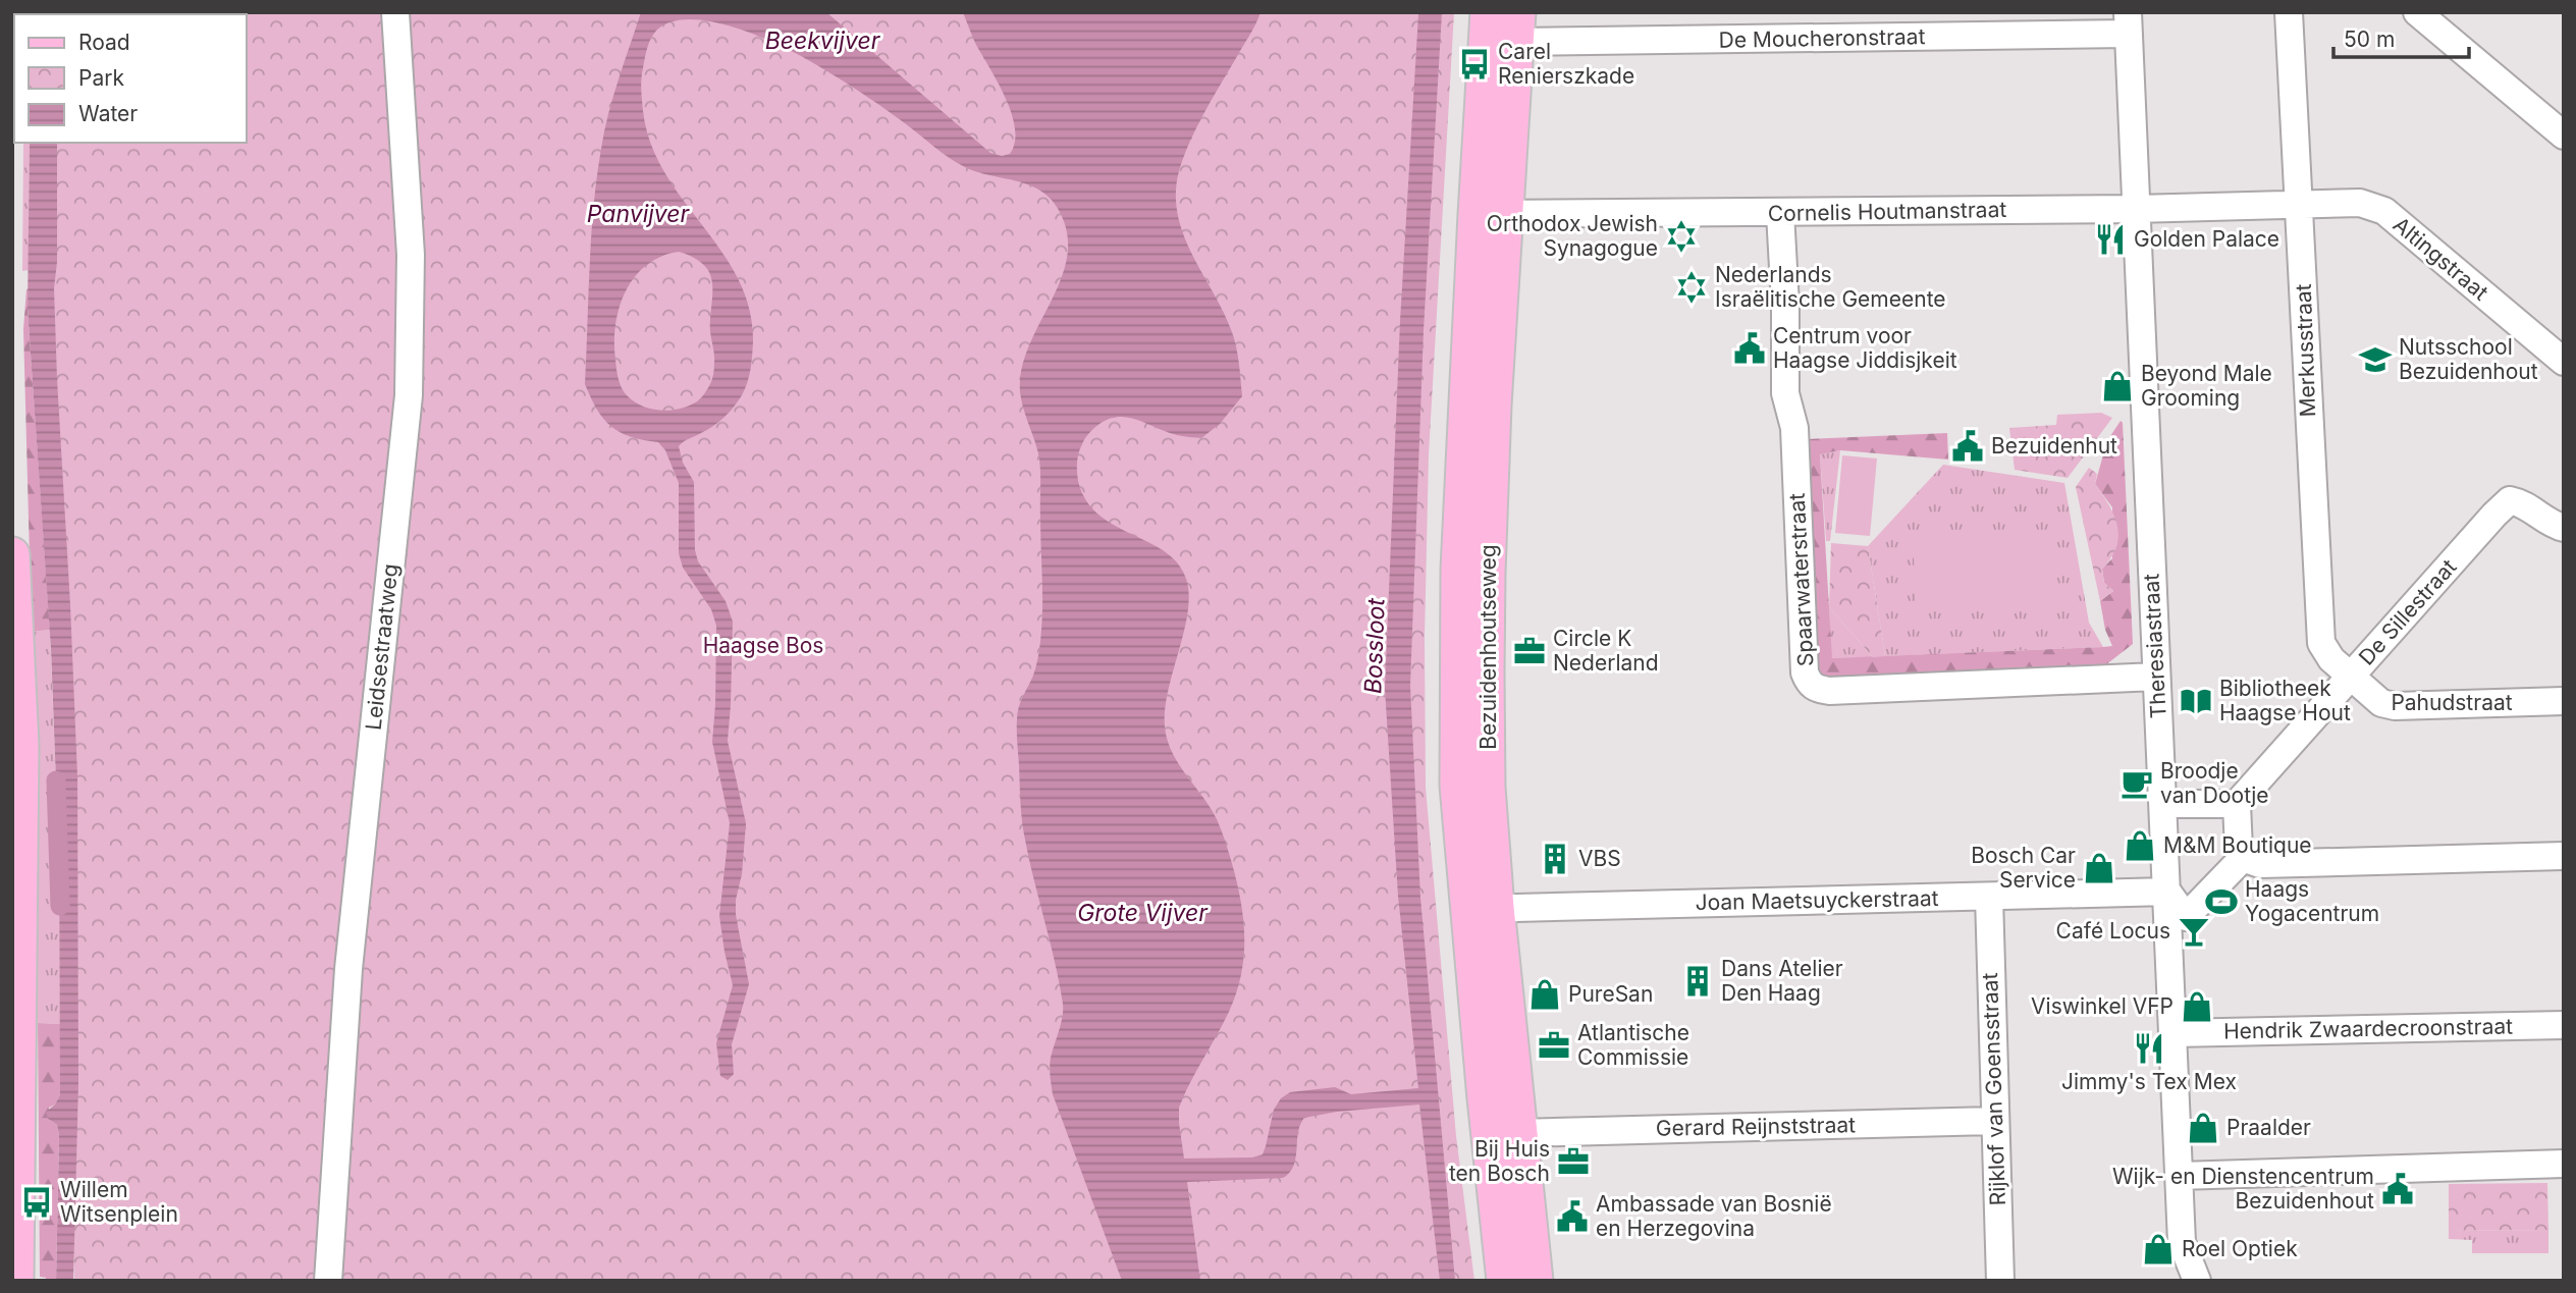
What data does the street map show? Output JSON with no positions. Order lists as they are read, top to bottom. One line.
{"streets":{"main road":["Bezuidenhoutseweg"],"street":["De Moucheronstraat","Cornelis Houtmanstraat","Altingstraat","Merkusstraat","Spaarwaterstraat","De Sillestraat","Theresiastraat","Leidsestraatweg","Pahudstraat","Joan Maetsuyckerstraat","Hendrik Zwaardecroonstraat","Rijklof van Goensstraat","Gerard Reijnststraat"]},"crossings":[["De Moucheronstraat","Theresiastraat"],["De Moucheronstraat","Bezuidenhoutseweg"],["Cornelis Houtmanstraat","Altingstraat"],["Cornelis Houtmanstraat","Merkusstraat"],["Cornelis Houtmanstraat","Spaarwaterstraat"],["Cornelis Houtmanstraat","Theresiastraat"],["Cornelis Houtmanstraat","Bezuidenhoutseweg"],["Altingstraat","Merkusstraat"],["Merkusstraat","De Sillestraat"],["Merkusstraat","Pahudstraat"],["Spaarwaterstraat","Theresiastraat"],["De Sillestraat","Pahudstraat"],["Theresiastraat","Joan Maetsuyckerstraat"],["Theresiastraat","Hendrik Zwaardecroonstraat"],["Bezuidenhoutseweg","Joan Maetsuyckerstraat"],["Bezuidenhoutseweg","Gerard Reijnststraat"],["Joan Maetsuyckerstraat","Rijklof van Goensstraat"],["Rijklof van Goensstraat","Gerard Reijnststraat"]],"water":["Beekvijver","Panvijver","Bossloot","Grote Vijver"],"parks":["Haagse Bos"],"places":{"bus stop":["Carel Renierszkade","Willem Witsenplein"],"synagogue":["Orthodox Jewish Synagogue","Nederlands Israëlitische Gemeente"],"restaurant":["Golden Palace","Jimmy's Tex Mex"],"public building":["Centrum voor Haagse Jiddisjkeit","Bezuidenhut","Wijk- en Dienstencentrum Bezuidenhout","Ambassade van Bosnië en Herzegovina"],"school or university":["Nutsschool Bezuidenhout"],"shop":["Beyond Male Grooming","M&M Boutique","Bosch Car Service","PureSan","Viswinkel VFP","Praalder","Roel Optiek"],"office":["Circle K Nederland","Atlantische Commissie","Bij Huis ten Bosch"],"library":["Bibliotheek Haagse Hout"],"cafe":["Broodje van Dootje"],"building":["VBS","Dans Atelier Den Haag"],"sports":["Haags Yogacentrum"],"bar":["Café Locus"]},"legend":["Road","Park","Water"],"scale_bar":"50 m"}
